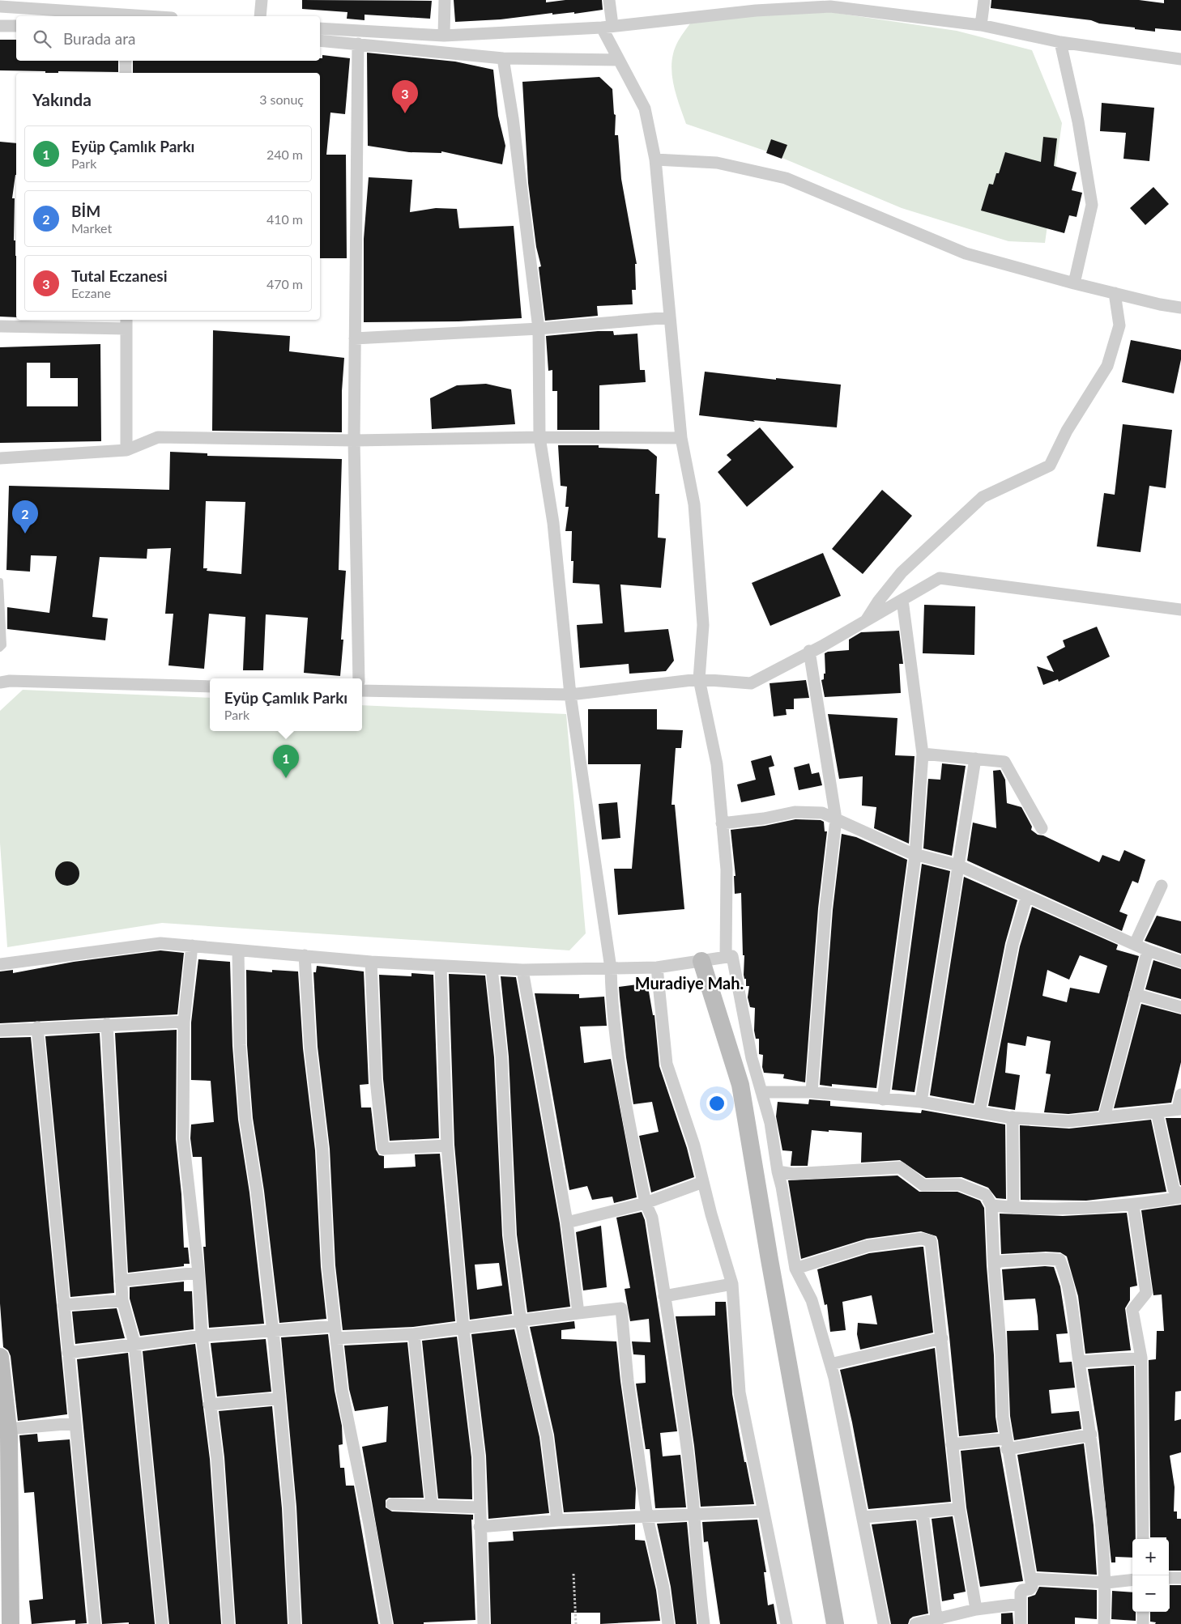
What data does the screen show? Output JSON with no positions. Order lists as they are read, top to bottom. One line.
{"districts":["Muradiye Mah."],"page":{"search":"Burada ara","heading":["Yakında","3 sonuç"],"pins":["3","2","1"],"list":[{"mark":"1","name":"Eyüp Çamlık Parkı","note":"Park","value":"240 m"},{"mark":"2","name":"BİM","note":"Market","value":"410 m"},{"mark":"3","name":"Tutal Eczanesi","note":"Eczane","value":"470 m"}],"popup":["Eyüp Çamlık Parkı","Park"],"map_buttons":["+","−"]}}
